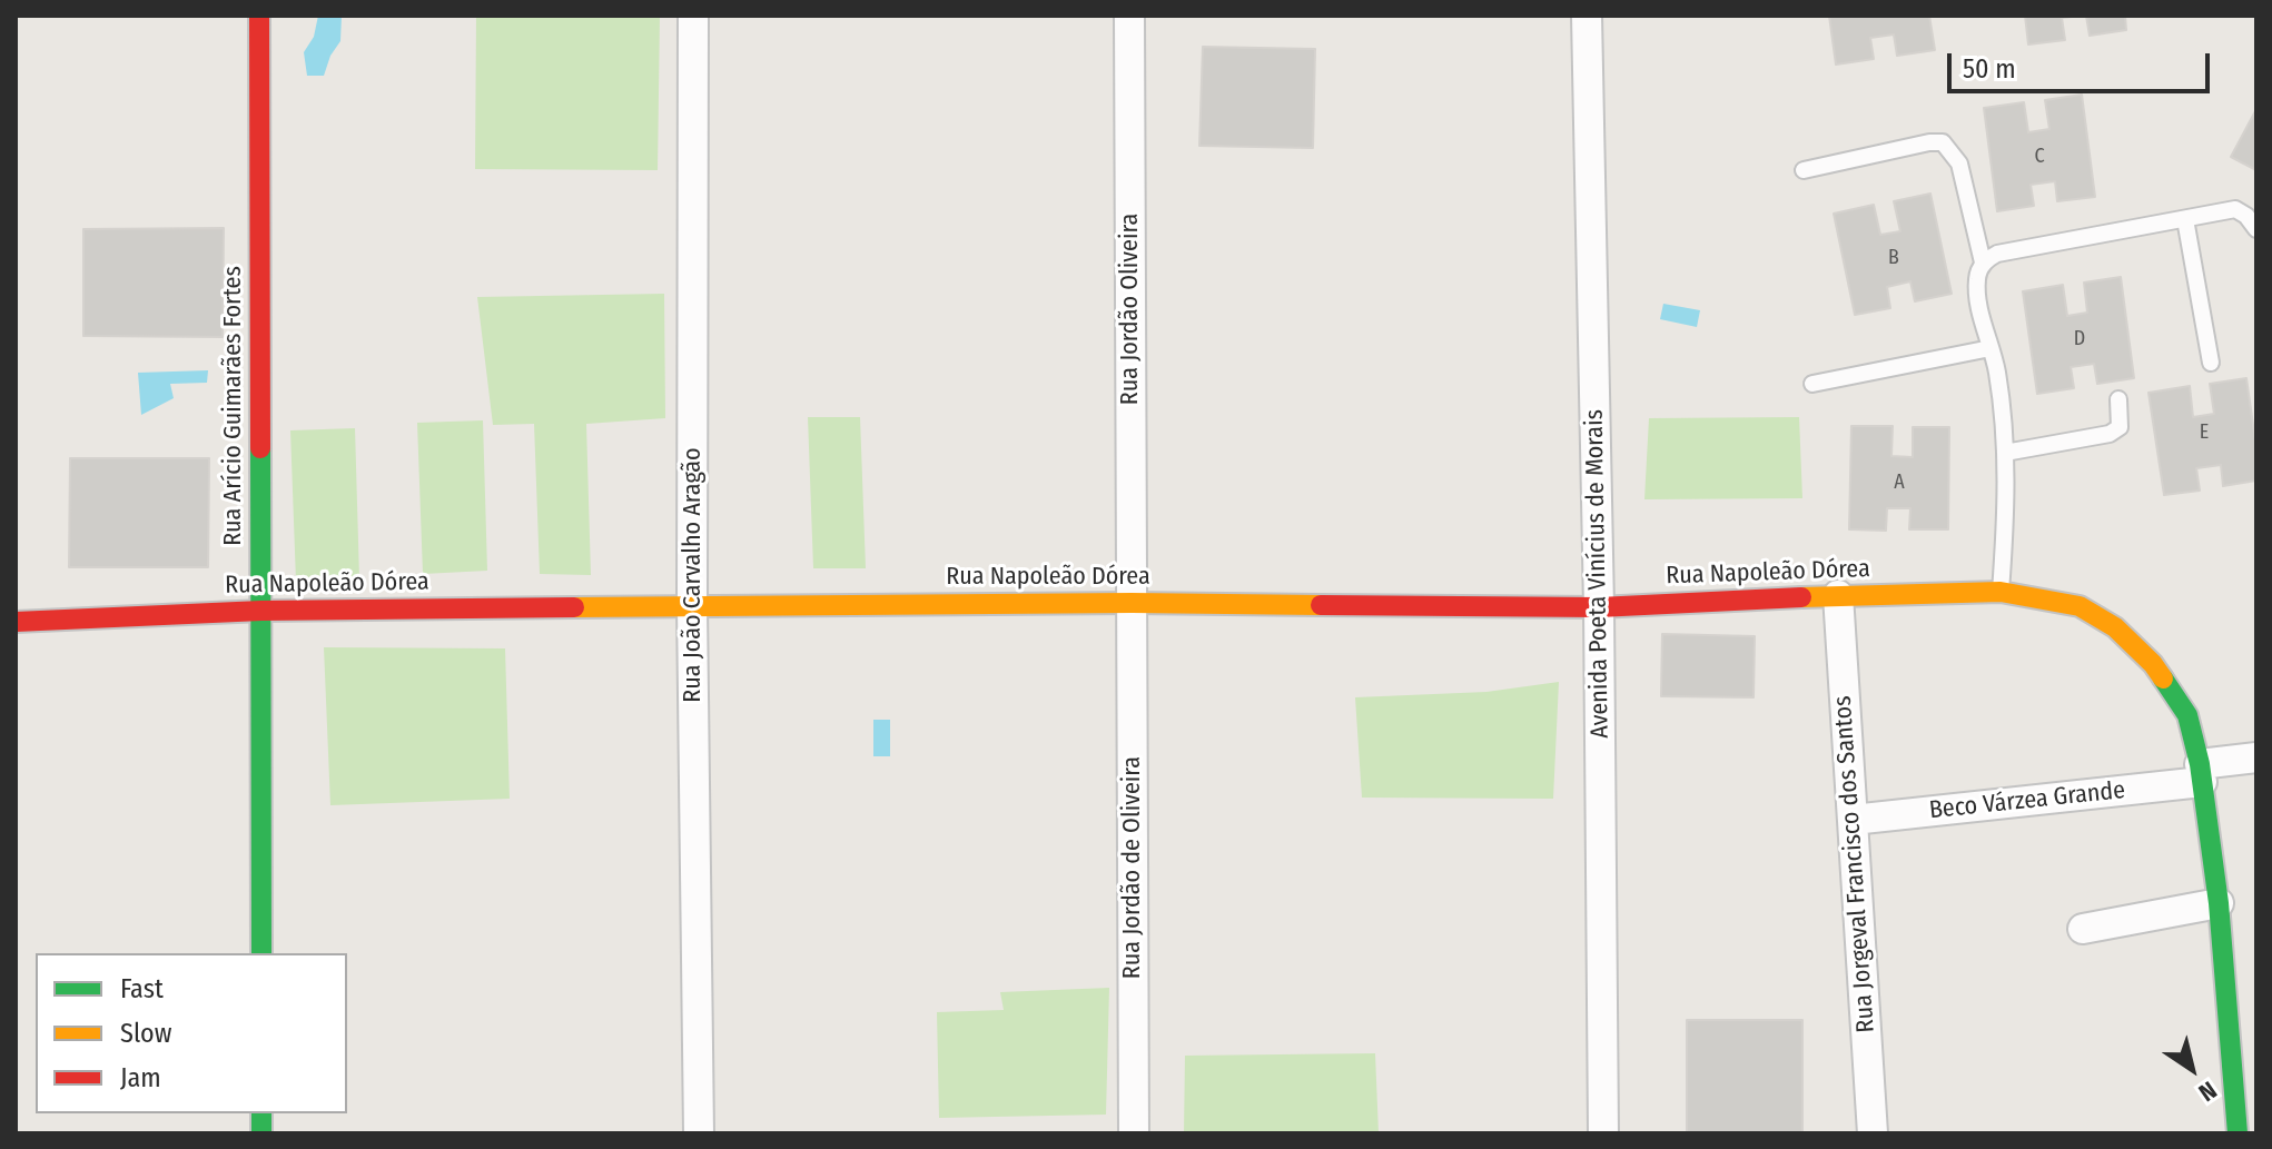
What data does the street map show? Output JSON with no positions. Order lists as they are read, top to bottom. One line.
{"streets":{"street":["Rua Jordão Oliveira","Rua Arício Guimarães Fortes","Rua Napoleão Dórea","Avenida Poeta Vinícius de Morais","Rua João Carvalho Aragão","Beco Várzea Grande","Rua Jorgeval Francisco dos Santos","Rua Jordão de Oliveira"]},"crossings":[["Rua Jordão Oliveira","Rua Napoleão Dórea"],["Rua Jordão Oliveira","Rua Jordão de Oliveira"],["Rua Arício Guimarães Fortes","Rua Napoleão Dórea"],["Rua Napoleão Dórea","Avenida Poeta Vinícius de Morais"],["Rua Napoleão Dórea","Rua João Carvalho Aragão"],["Rua Napoleão Dórea","Beco Várzea Grande"],["Rua Napoleão Dórea","Rua Jorgeval Francisco dos Santos"],["Rua Napoleão Dórea","Rua Jordão de Oliveira"],["Beco Várzea Grande","Rua Jorgeval Francisco dos Santos"]],"house_numbers":["C","B","D","E","A"],"legend":["Fast","Slow","Jam"],"scale_bar":"50 m","north":"bottom right"}
